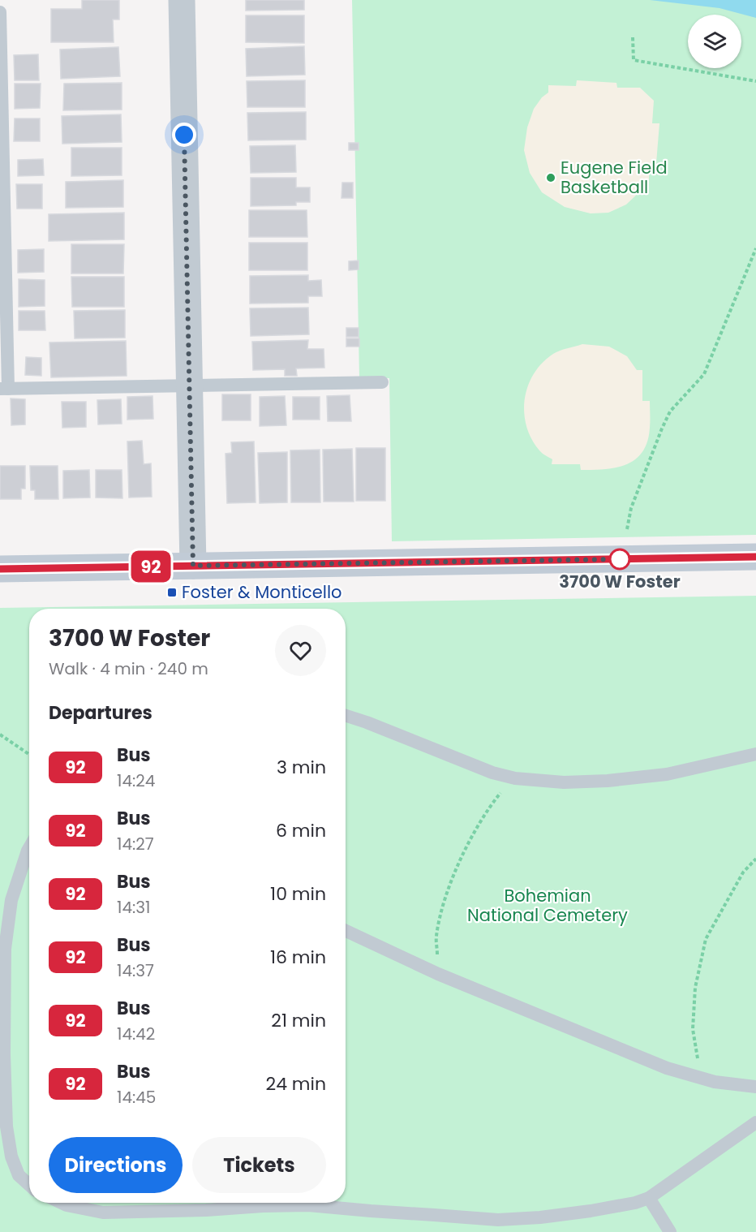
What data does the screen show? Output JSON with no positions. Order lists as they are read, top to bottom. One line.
{"parks":["Bohemian National Cemetery"],"places":{"other":["Eugene Field Basketball","3700 W Foster"],"transit":["Foster & Monticello"]},"lines":["bus line 92"],"page":{"on_map":"92","heading":[["3700 W Foster","Walk · 4 min · 240 m"],"Departures"],"list":[{"mark":"92","name":"Bus","note":"14:24","value":"3 min"},{"mark":"92","name":"Bus","note":"14:27","value":"6 min"},{"mark":"92","name":"Bus","note":"14:31","value":"10 min"},{"mark":"92","name":"Bus","note":"14:37","value":"16 min"},{"mark":"92","name":"Bus","note":"14:42","value":"21 min"},{"mark":"92","name":"Bus","note":"14:45","value":"24 min"}],"buttons":["Directions","Tickets"]}}
